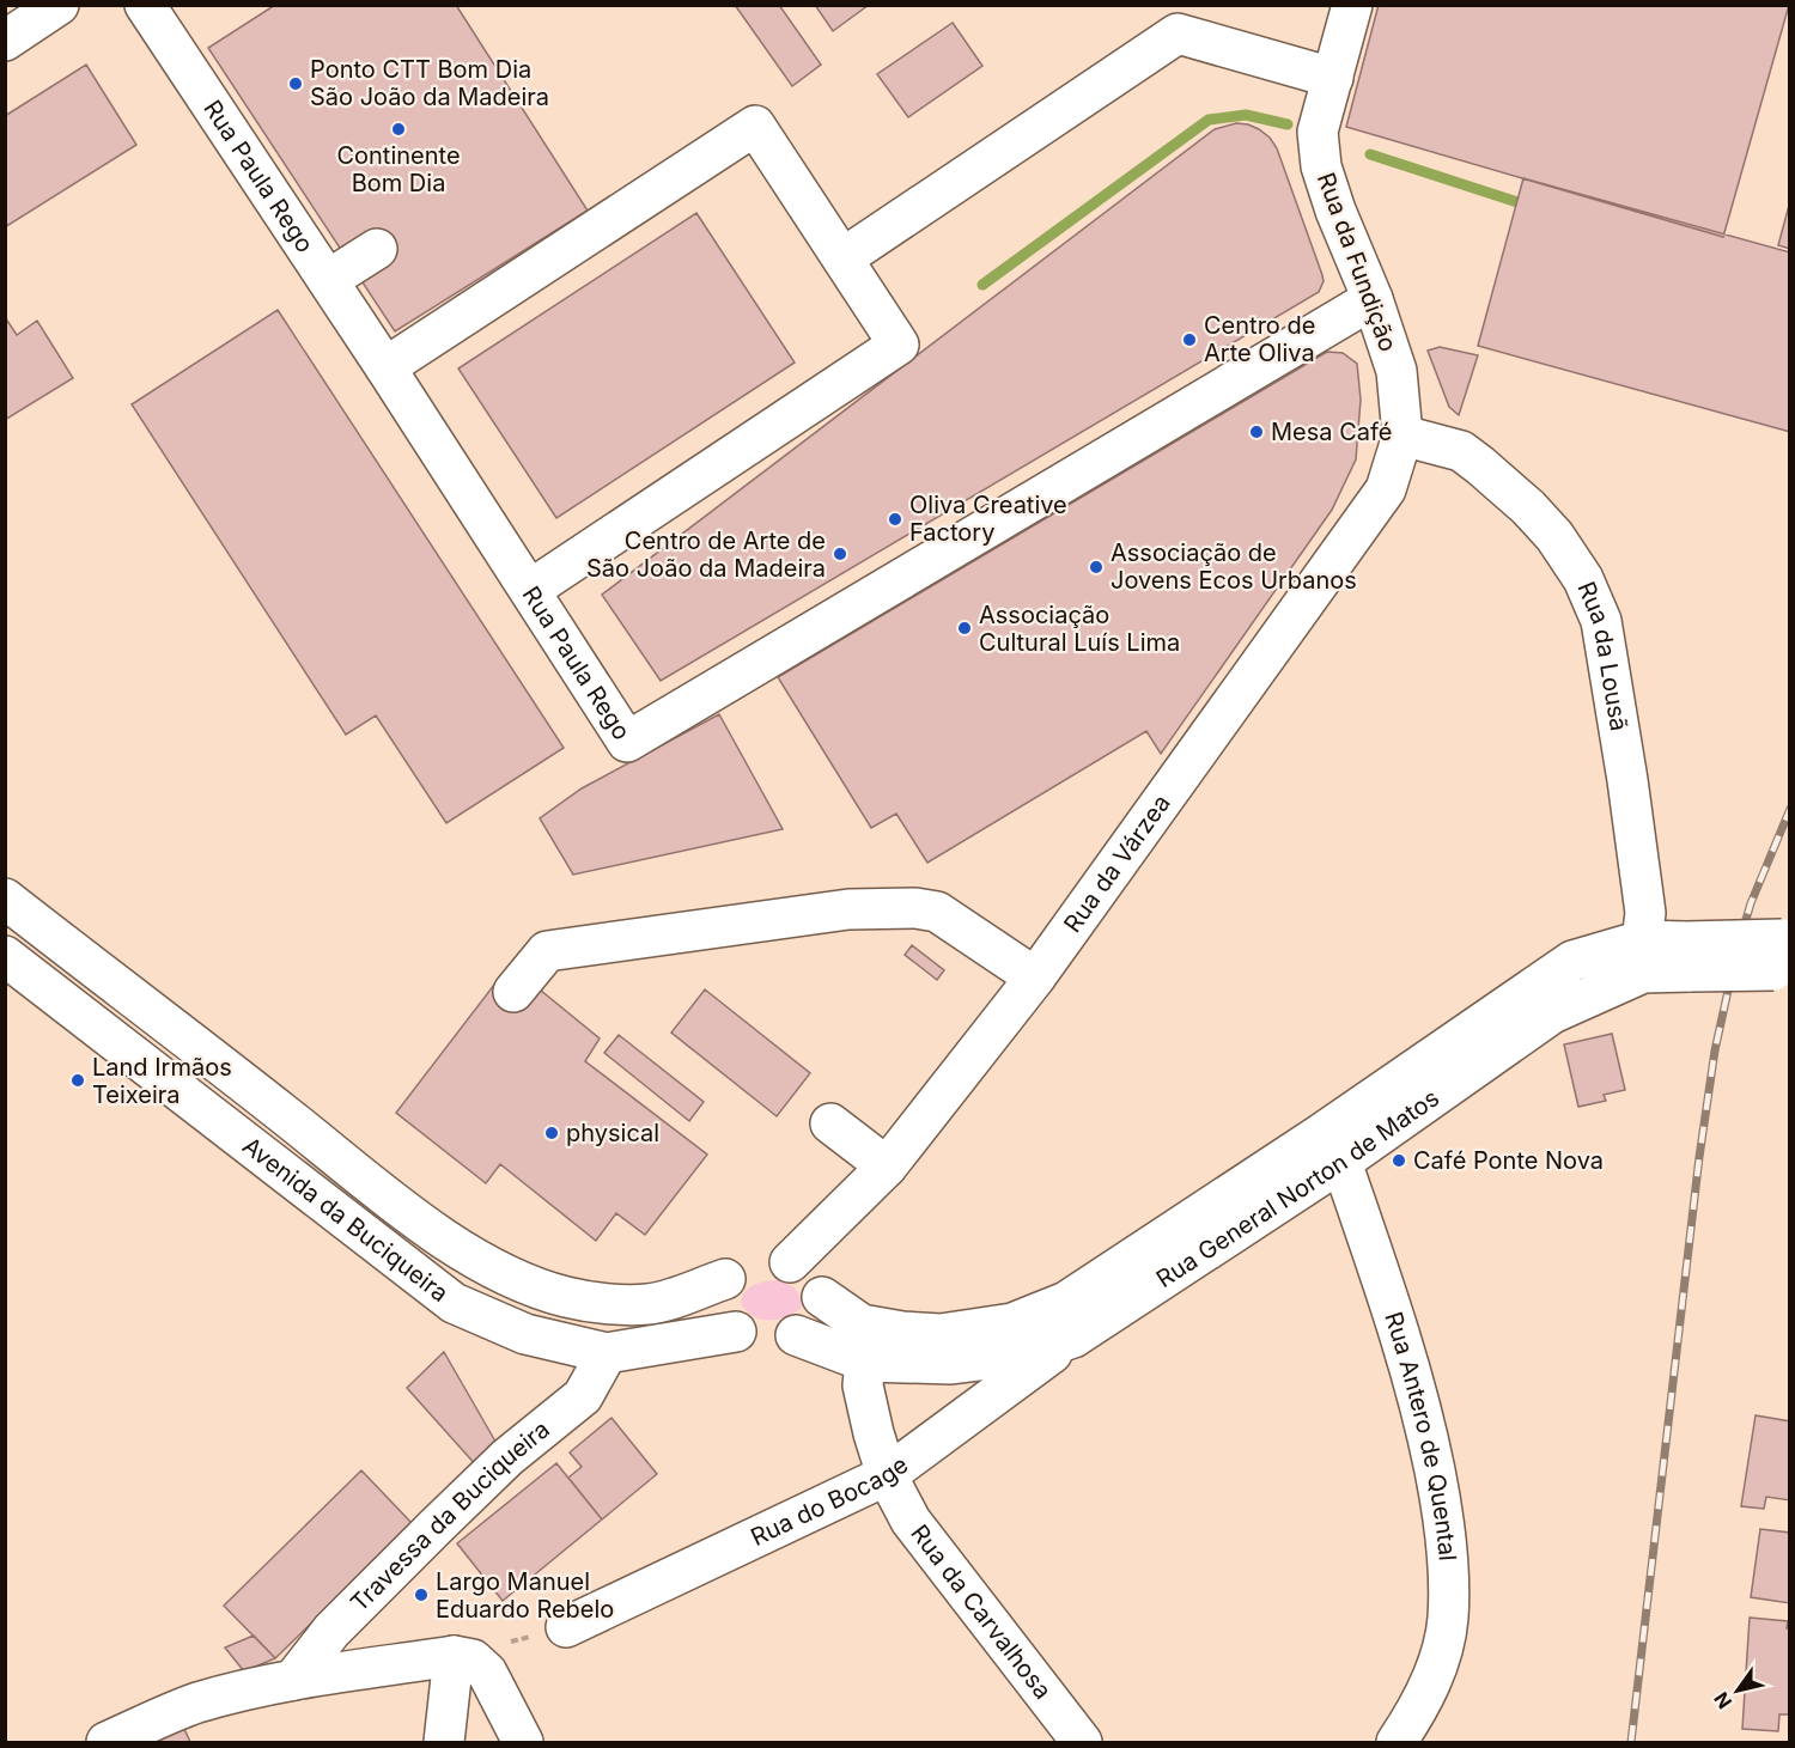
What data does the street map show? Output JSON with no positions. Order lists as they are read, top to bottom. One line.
{"streets":{"street":["Rua Paula Rego","Rua da Fundição","Rua da Lousã","Rua da Várzea","Rua General Norton de Matos","Avenida da Buciqueira","Rua Antero de Quental","Rua do Bocage","Travessa da Buciqueira","Rua da Carvalhosa"]},"crossings":[["Rua Paula Rego","Rua da Fundição"],["Rua da Fundição","Rua da Lousã"],["Rua da Fundição","Rua da Várzea"],["Rua da Lousã","Rua da Várzea"],["Rua da Lousã","Rua General Norton de Matos"],["Rua da Várzea","Rua General Norton de Matos"],["Rua da Várzea","Avenida da Buciqueira"],["Rua General Norton de Matos","Avenida da Buciqueira"],["Rua General Norton de Matos","Rua Antero de Quental"],["Rua General Norton de Matos","Rua do Bocage"],["Rua General Norton de Matos","Rua da Carvalhosa"],["Avenida da Buciqueira","Travessa da Buciqueira"],["Rua do Bocage","Rua da Carvalhosa"]],"places":["Ponto CTT Bom Dia São João da Madeira","Continente Bom Dia","Centro de Arte Oliva","Mesa Café","Oliva Creative Factory","Centro de Arte de São João da Madeira","Associação de Jovens Ecos Urbanos","Associação Cultural Luís Lima","Land Irmãos Teixeira","physical","Café Ponte Nova","Largo Manuel Eduardo Rebelo"],"north":"bottom left"}
